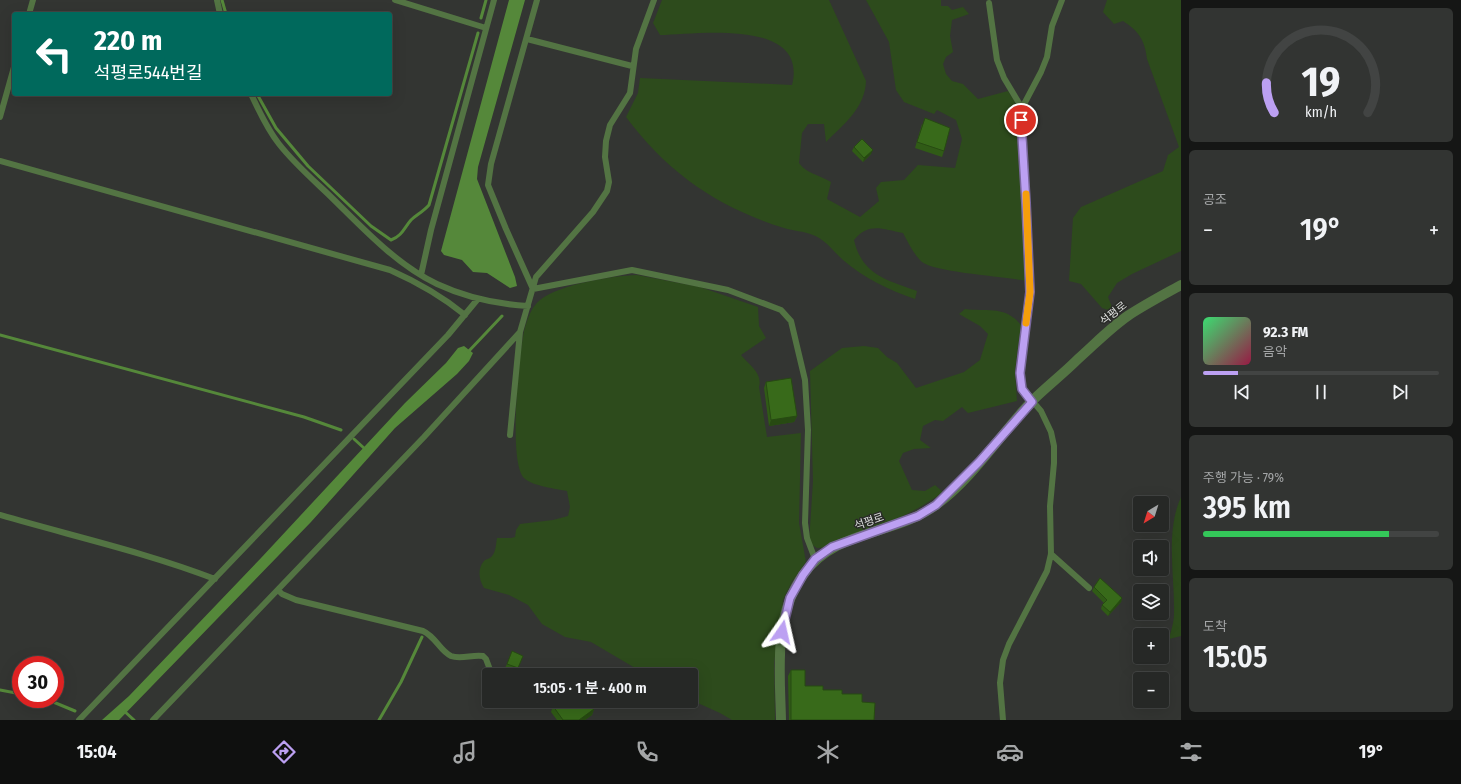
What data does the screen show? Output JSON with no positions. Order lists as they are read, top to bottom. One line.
{"streets":{"street":["석평로"]},"north":"bottom left","page":{"turn":["220 m","석평로544번길"],"tile":["공조",["주행 가능 · 79%","395 km"],["도착","15:05"]],"heat":["−","19°","+"],"song":["92.3 FM","음악"],"map_buttons":["+","−"],"limit":"30","trip":"15:05 · 1 분 · 400 m","tabs":["15:04","19°"],"gauge":["19","km/h"]}}
